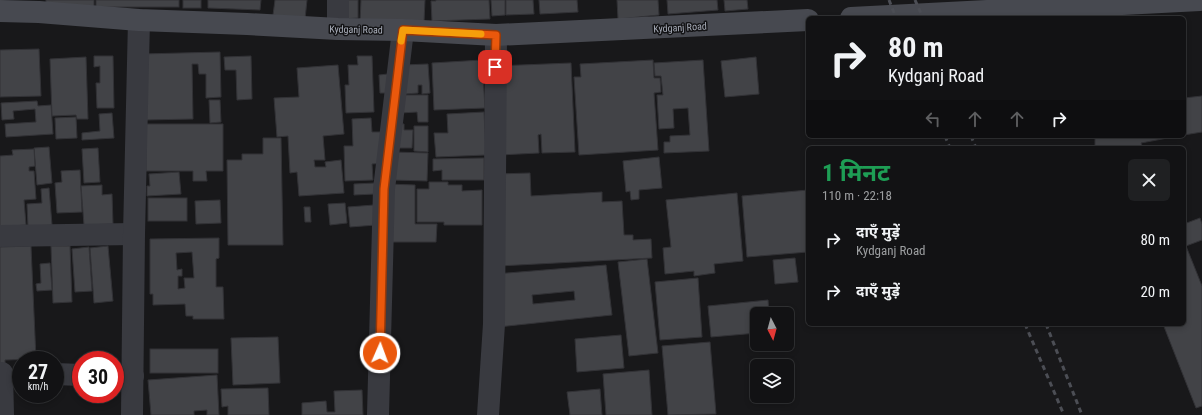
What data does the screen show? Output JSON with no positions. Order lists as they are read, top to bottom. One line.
{"streets":{"main road":["Kydganj Road"]},"north":"bottom","page":{"turn":["80 m","Kydganj Road"],"heading":["1 मिनट","110 m · 22:18"],"list":[{"name":"दाएँ मुड़ें","note":"Kydganj Road","value":"80 m"},{"name":"दाएँ मुड़ें","value":"20 m"}],"speed":"27 km/h","limit":"30"}}
